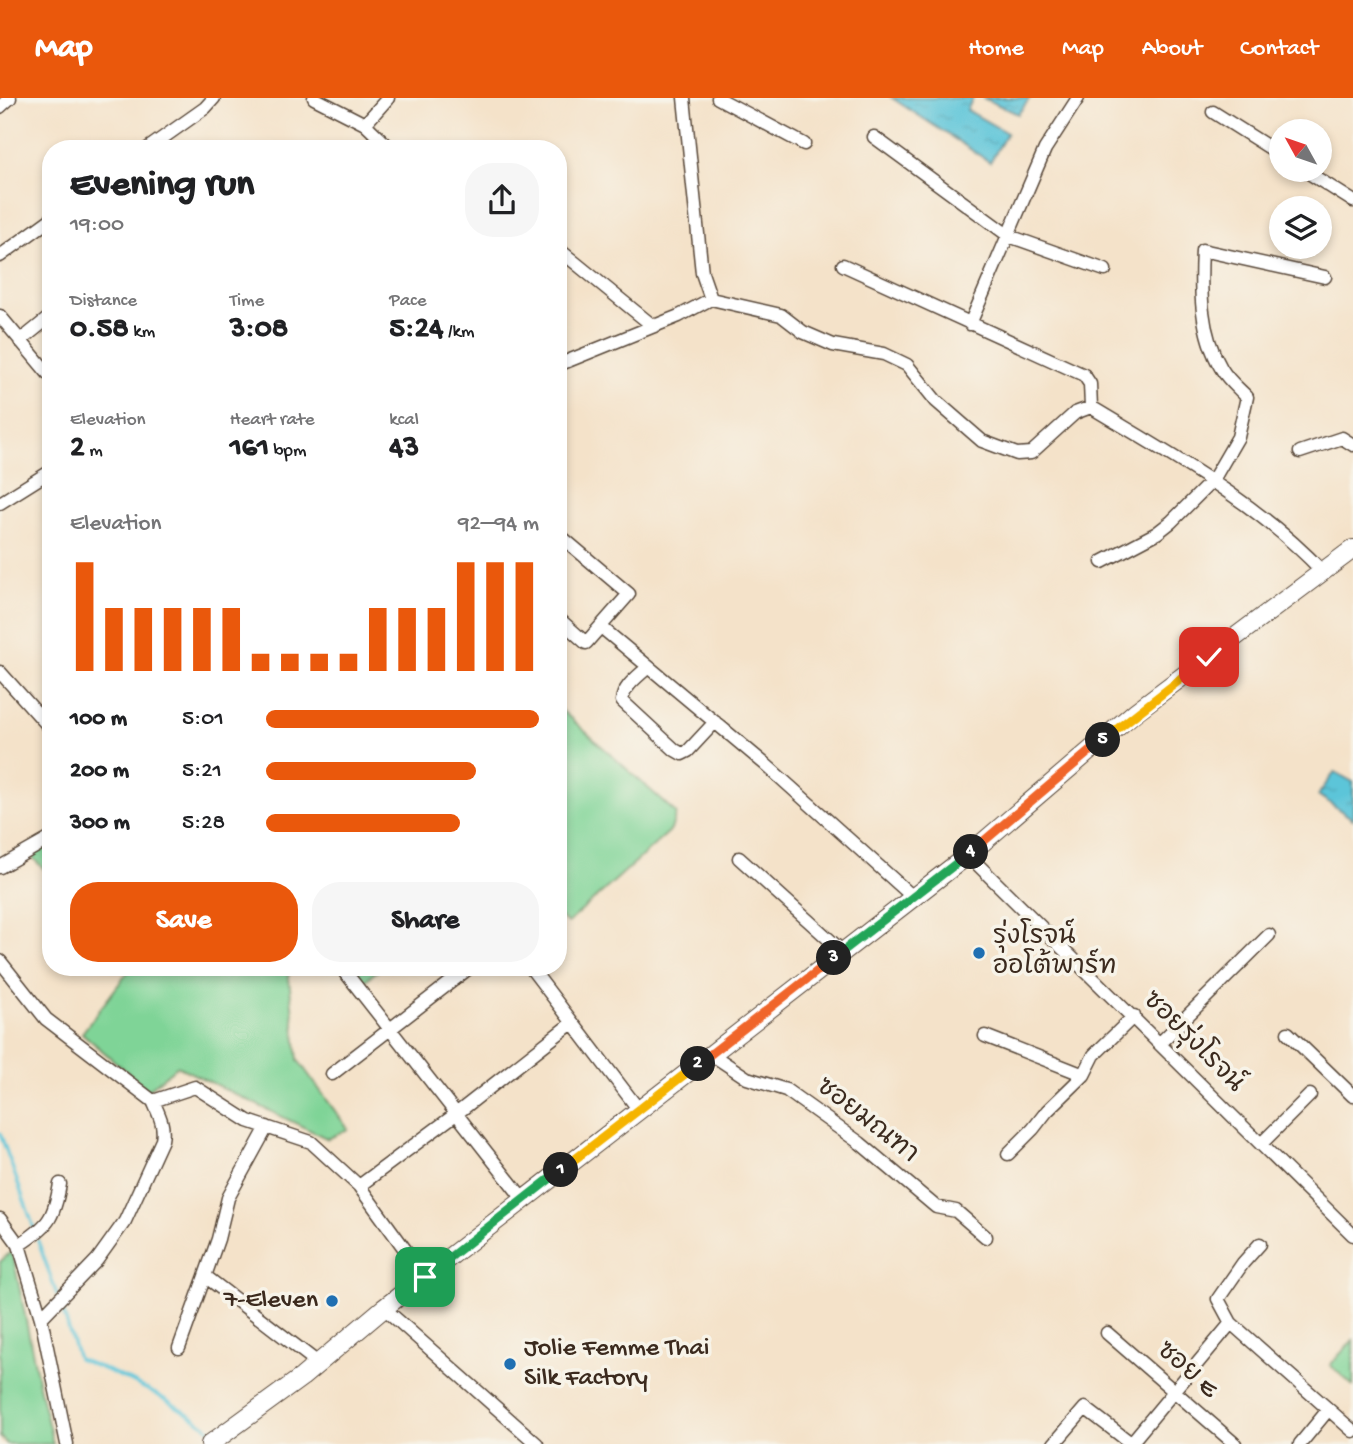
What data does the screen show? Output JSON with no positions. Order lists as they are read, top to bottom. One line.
{"streets":{"street":["ซอยรุ่งโรจน์","ซอยมณฑา","ซอย E"]},"places":["รุ่งโรจน์ ออโต้พาร์ท","7-Eleven","Jolie Femme Thai Silk Factory"],"north":"top left","page":{"header":"Map","nav":["Home","Map","About","Contact"],"heading":["Evening run","19:00"],"stats":[["Distance","0.58 km"],["Time","3:08"],["Pace","5:24 /km"],["Elevation","2 m"],["Heart rate","161 bpm"],["kcal","43"]],"chart":["Elevation","92–94 m"],"list":[{"name":"100 m","note":"5:01"},{"name":"200 m","note":"5:21"},{"name":"300 m","note":"5:28"}],"pins":["5","4","3","2","1"],"buttons":["Save","Share"]}}
